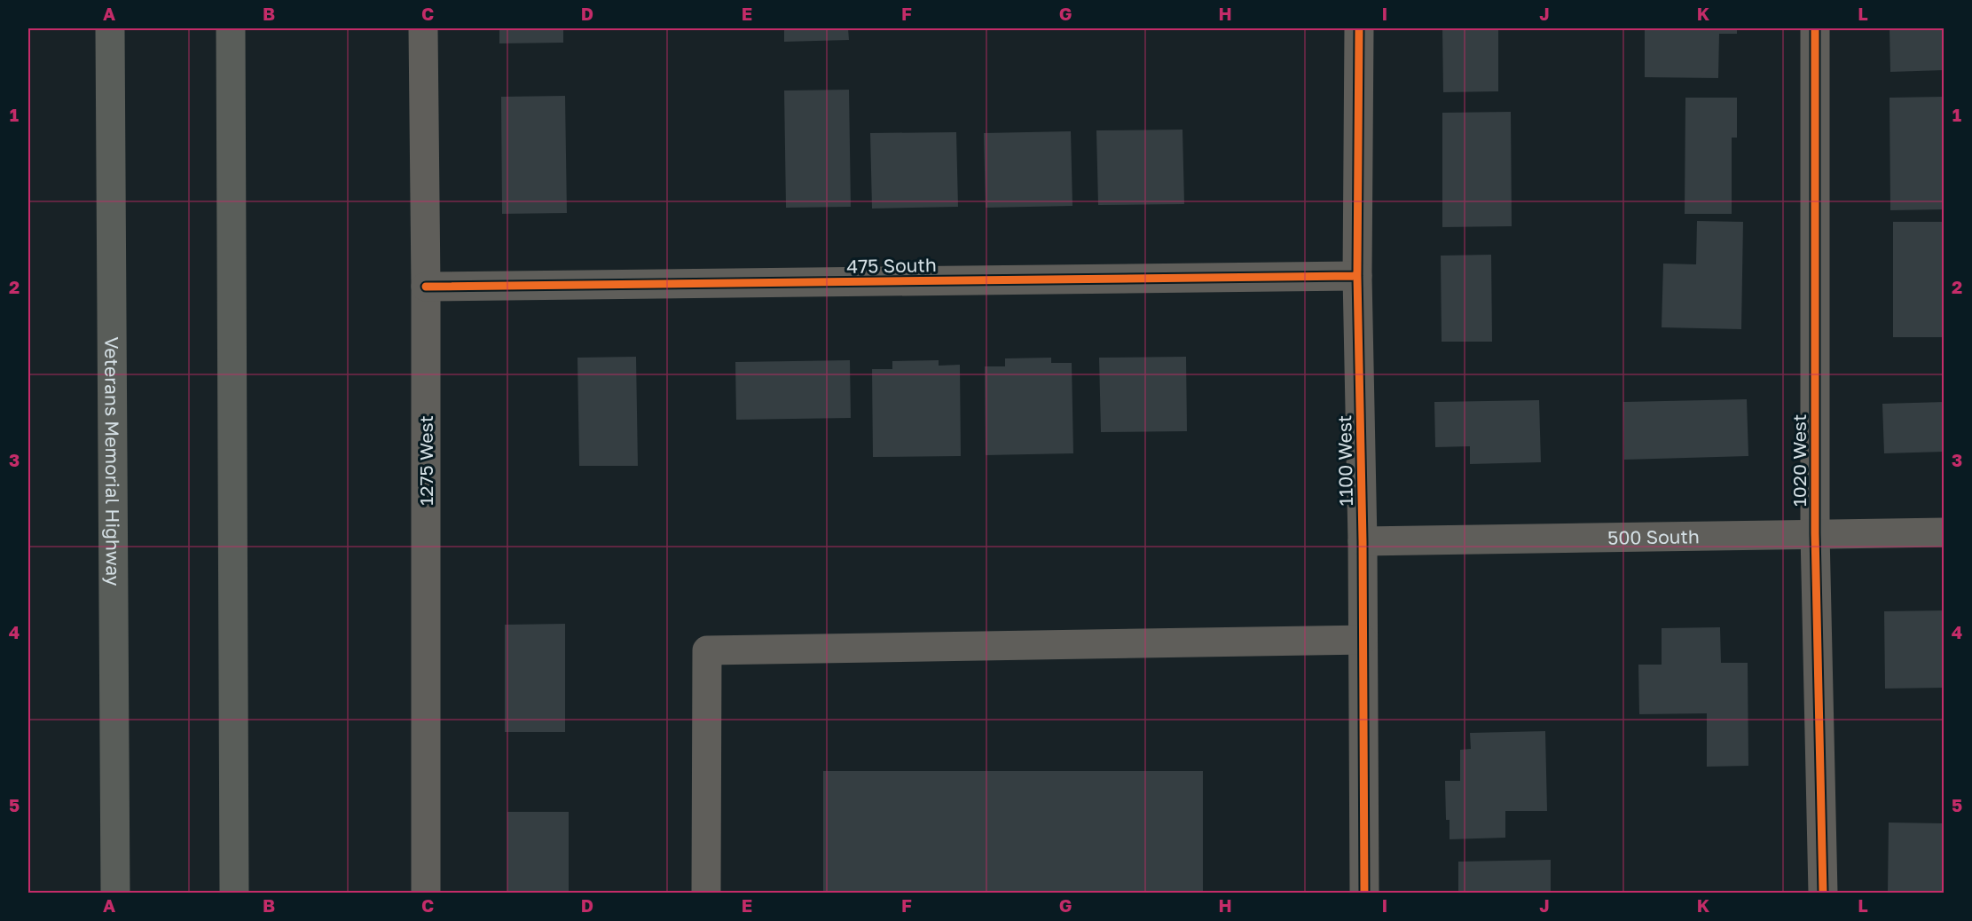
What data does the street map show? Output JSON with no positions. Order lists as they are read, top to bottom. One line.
{"streets":{"highway":["Veterans Memorial Highway"],"street":["475 South","1275 West","1100 West","1020 West","500 South"]},"crossings":[["475 South","1275 West"],["475 South","1100 West"],["1100 West","500 South"],["1020 West","500 South"]],"grid":{"columns":["A","B","C","D","E","F","G","H","I","J","K","L"],"rows":["1","2","3","4","5"]}}
